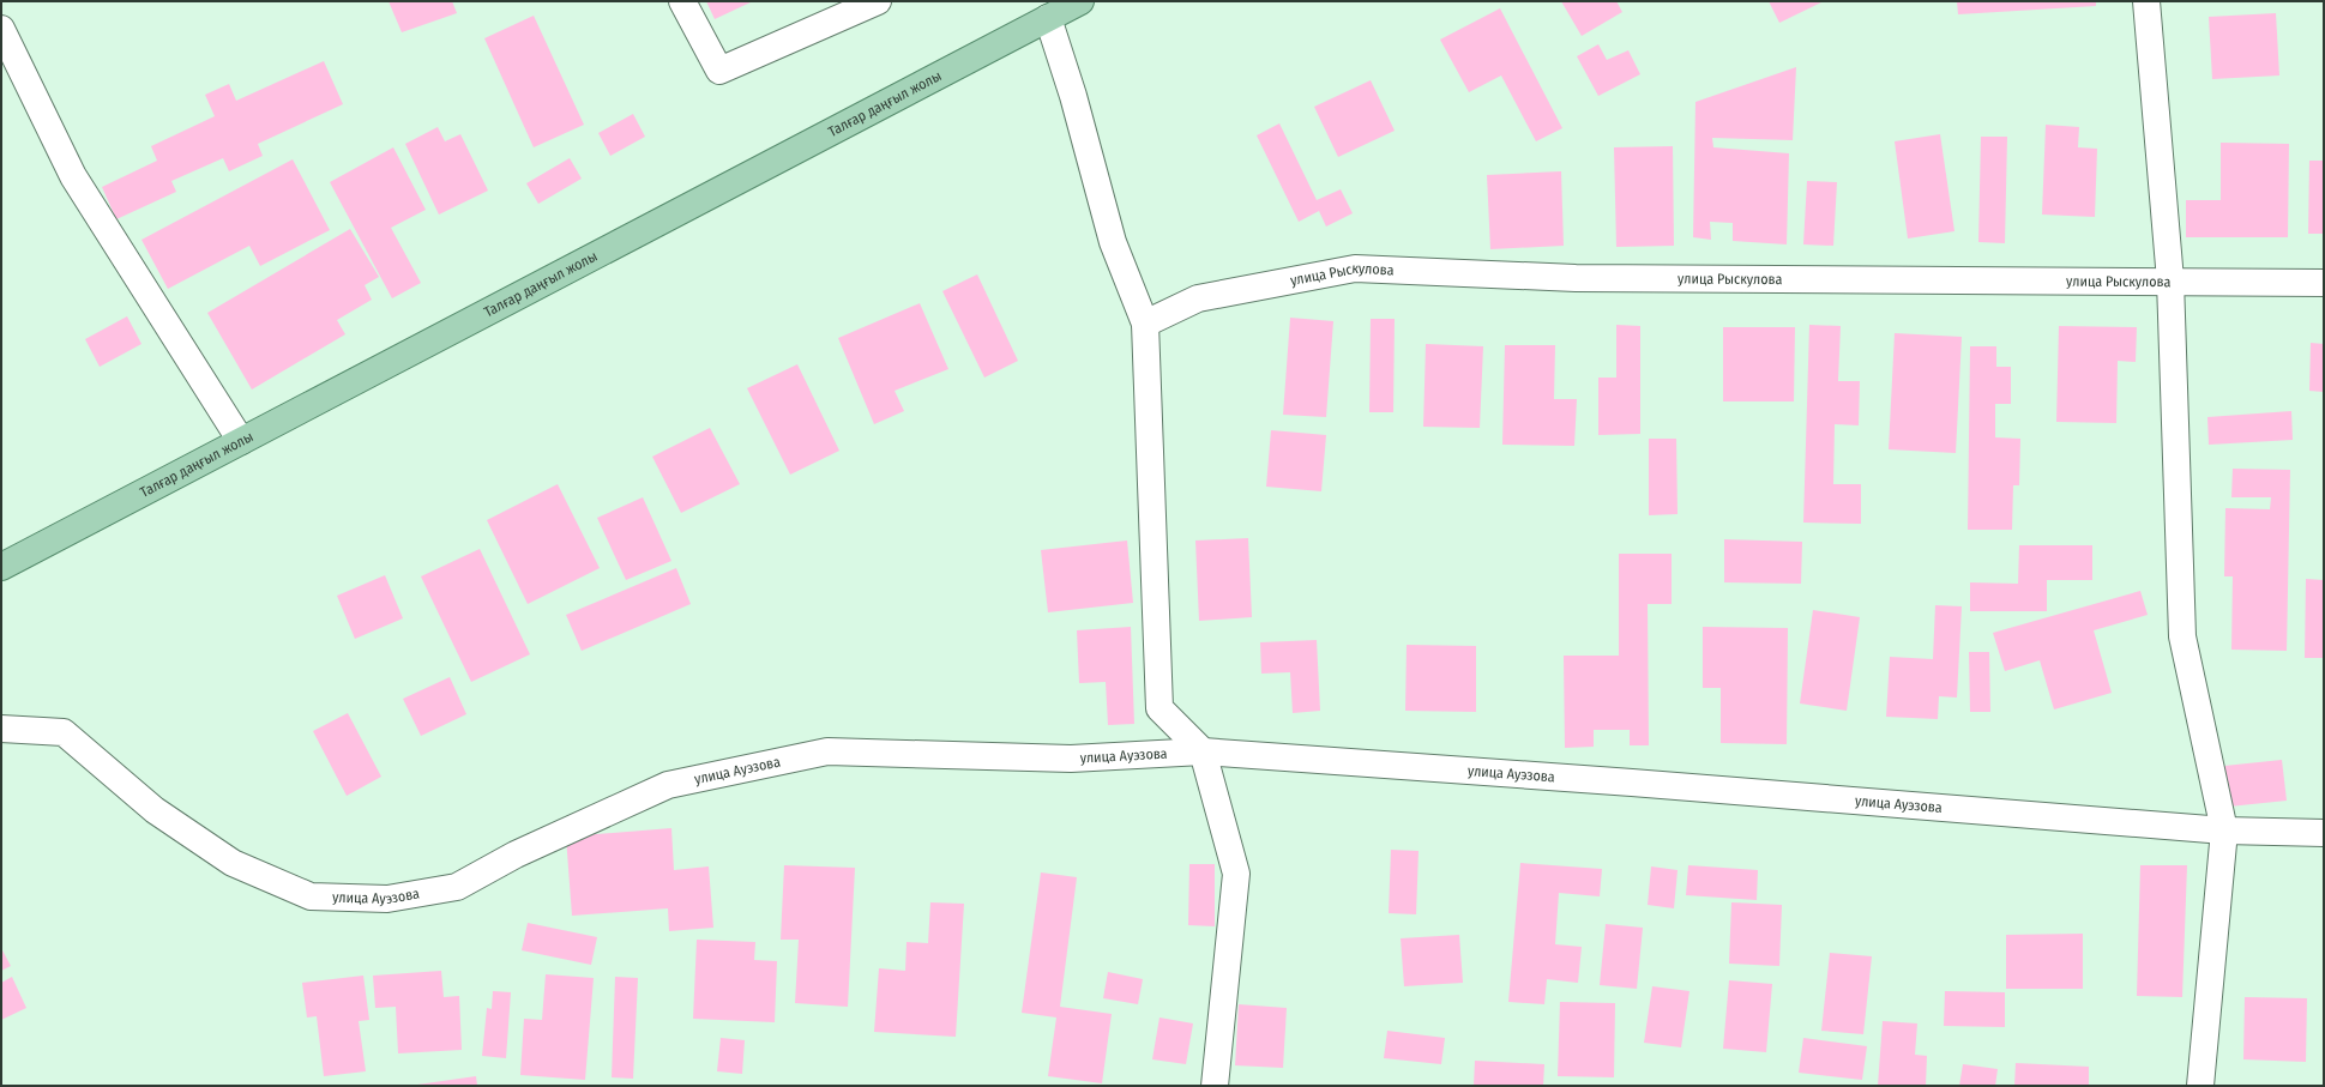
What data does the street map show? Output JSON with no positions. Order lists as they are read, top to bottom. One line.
{"streets":{"main road":["Талғар даңғыл жолы"],"street":["улица Рыскулова","улица Ауэзова"]}}
